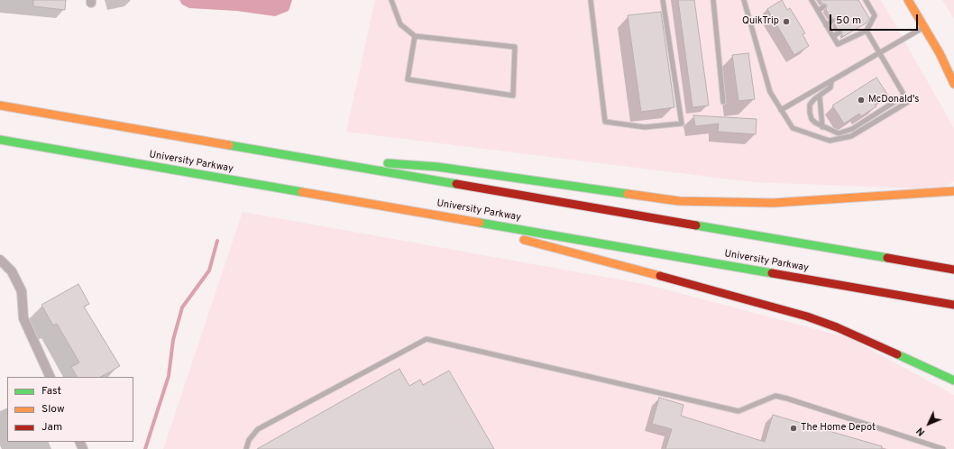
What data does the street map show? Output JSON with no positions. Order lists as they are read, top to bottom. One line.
{"streets":{"main road":["University Parkway"]},"places":["QuikTrip","McDonald's","The Home Depot"],"legend":["Fast","Slow","Jam"],"scale_bar":"50 m","north":"bottom left"}
